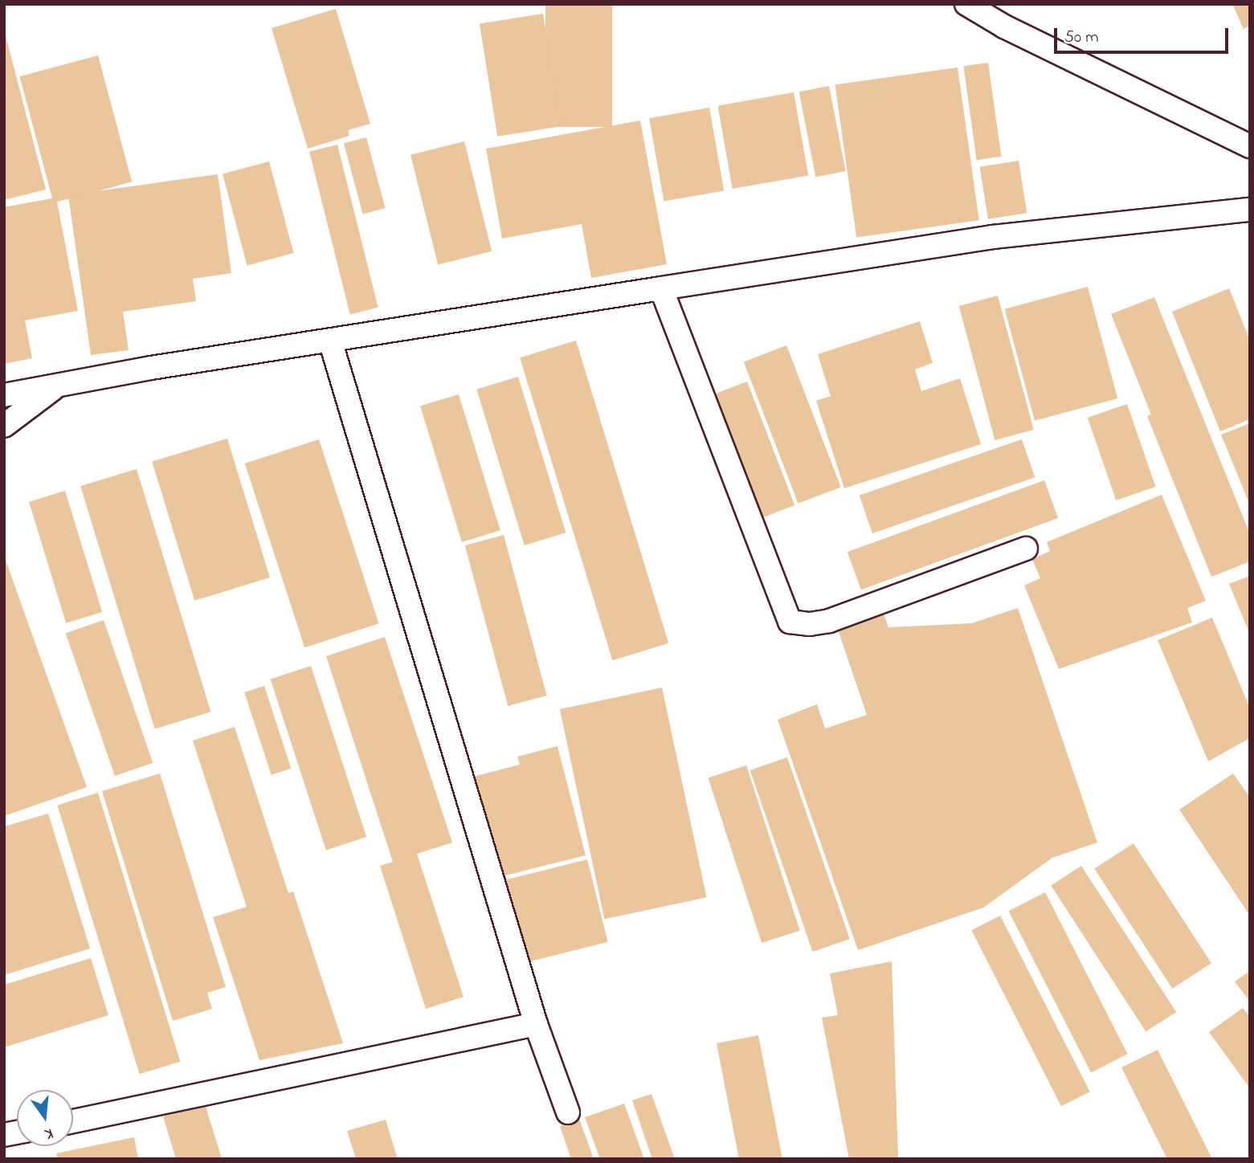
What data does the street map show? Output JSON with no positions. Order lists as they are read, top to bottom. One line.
{"scale_bar":"50 m","north":"bottom"}
